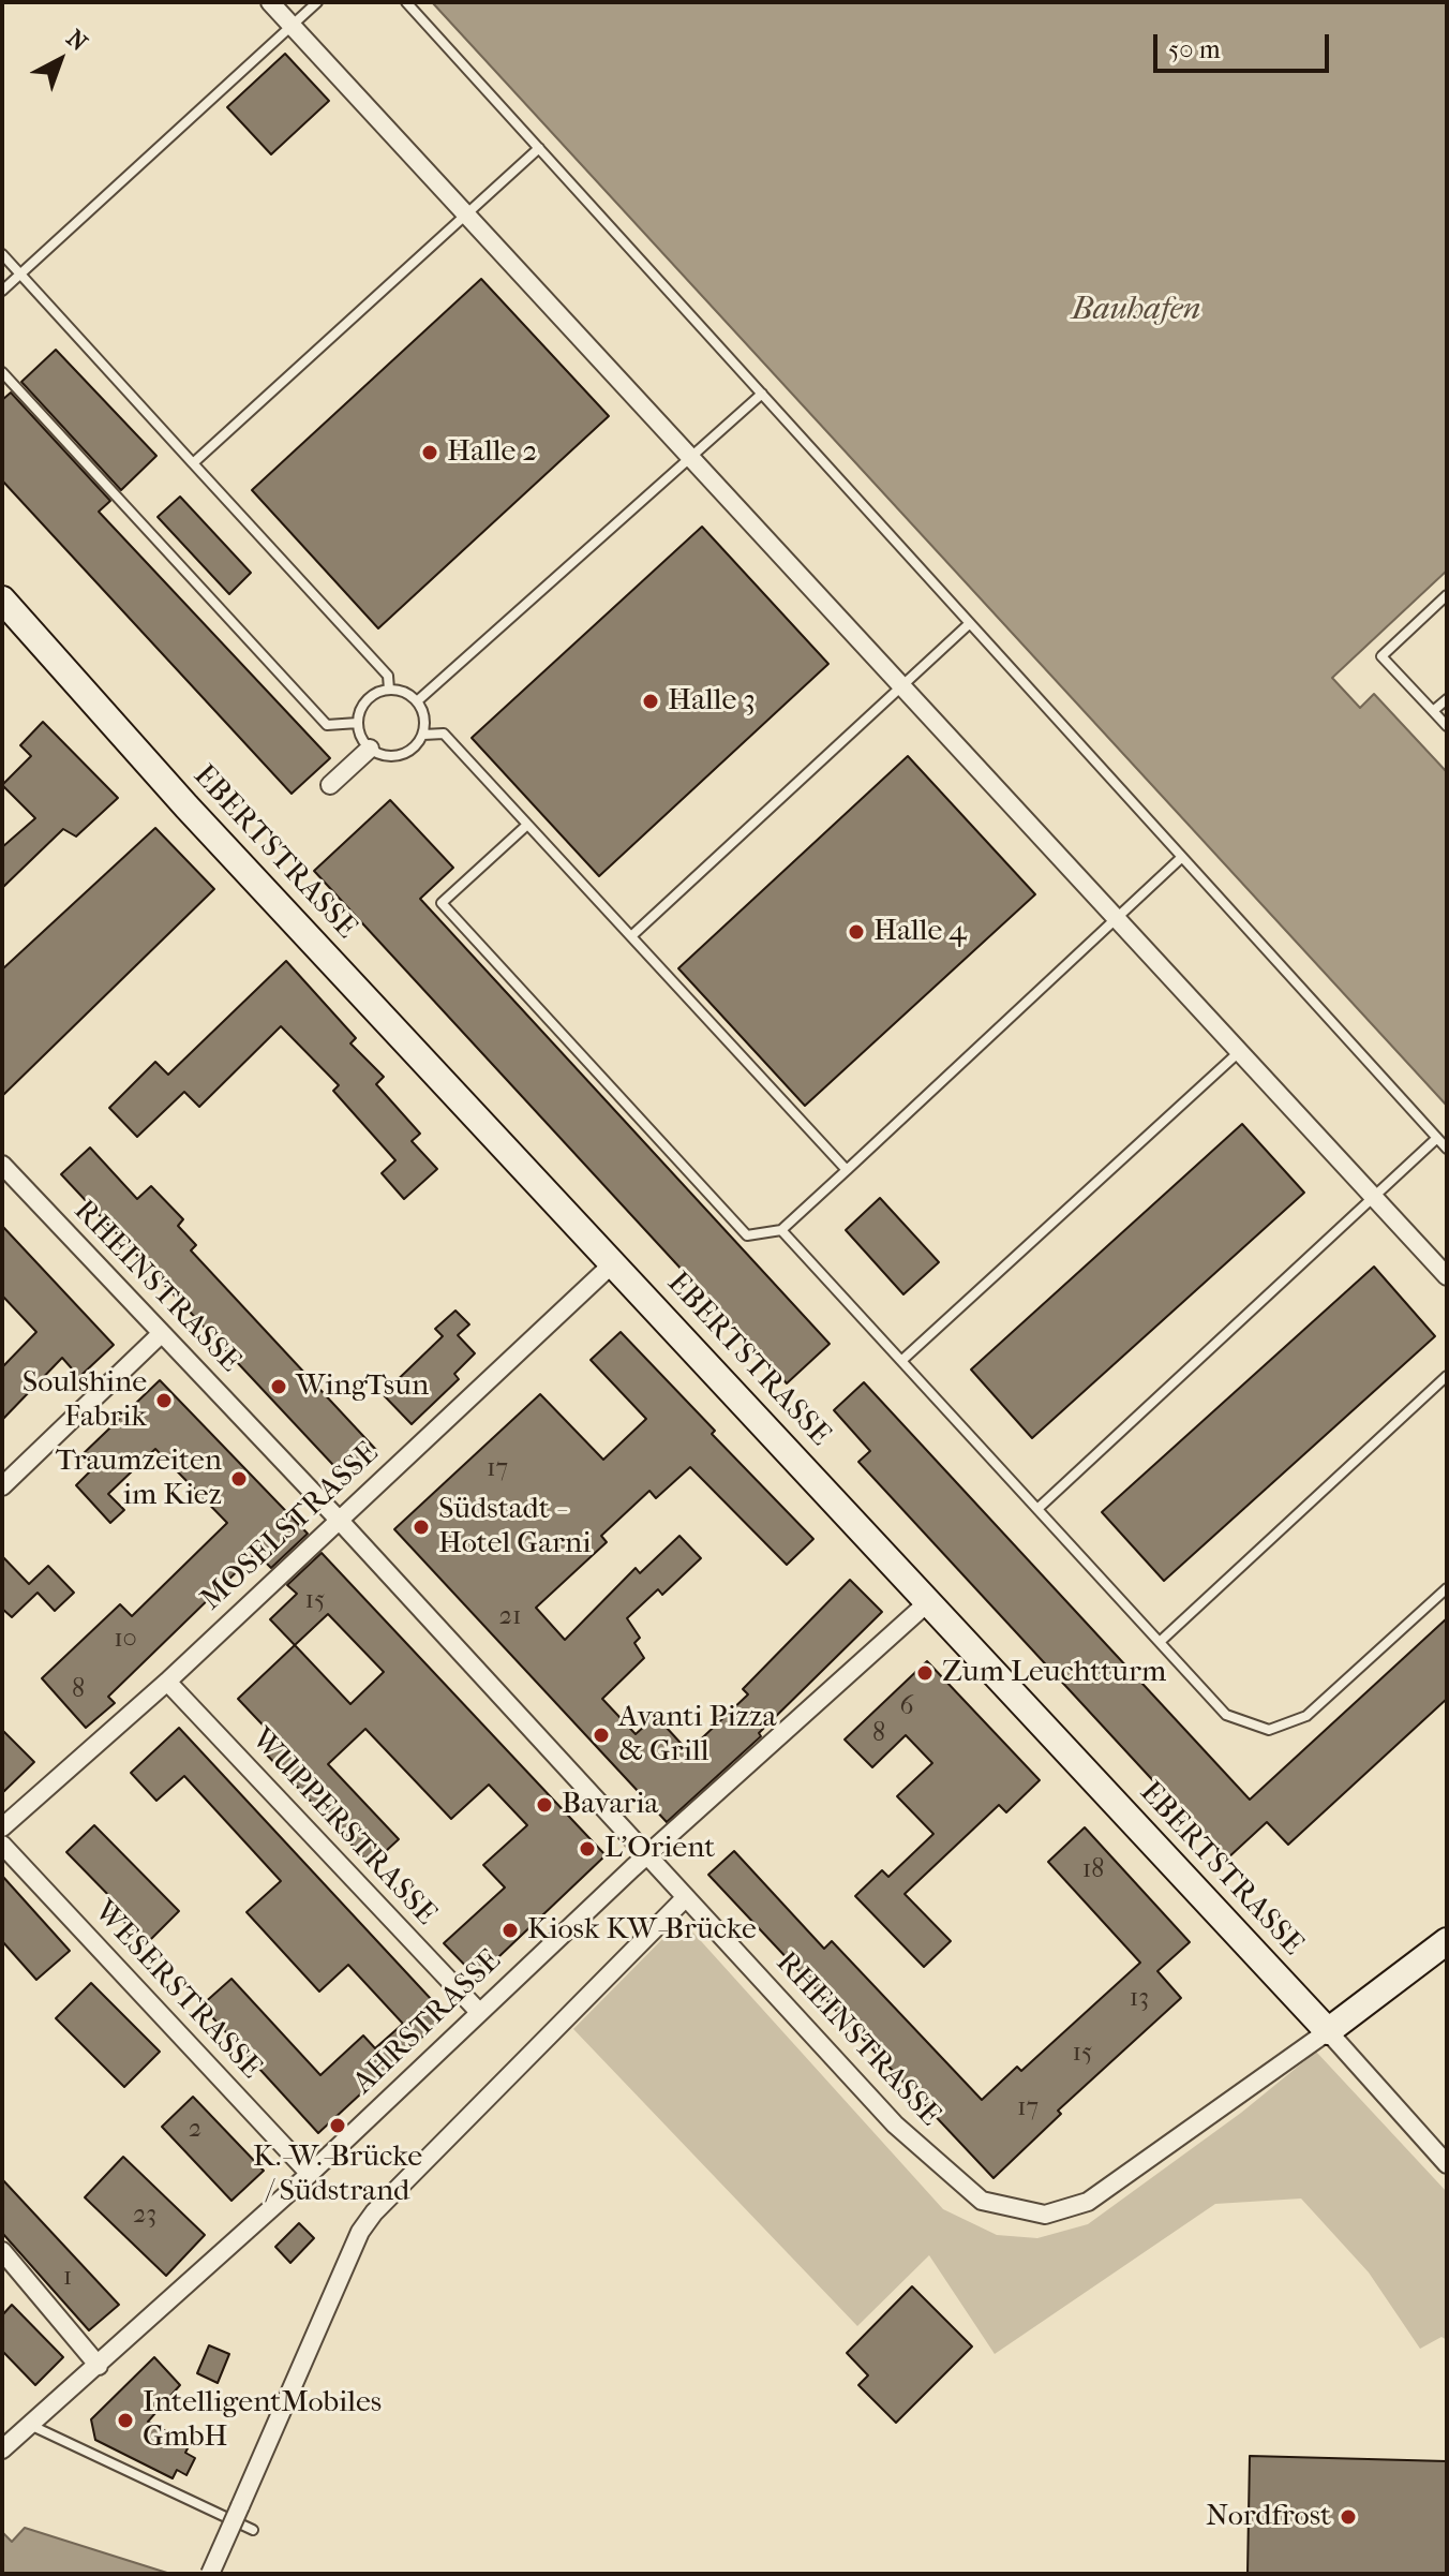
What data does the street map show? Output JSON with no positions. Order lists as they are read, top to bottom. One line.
{"streets":{"street":["EBERTSTRASSE","RHEINSTRASSE","MOSELSTRASSE","WUPPERSTRASSE","WESERSTRASSE","AHRSTRASSE"]},"crossings":[["EBERTSTRASSE","RHEINSTRASSE"],["EBERTSTRASSE","MOSELSTRASSE"],["EBERTSTRASSE","AHRSTRASSE"],["RHEINSTRASSE","MOSELSTRASSE"],["RHEINSTRASSE","AHRSTRASSE"],["MOSELSTRASSE","WUPPERSTRASSE"],["WUPPERSTRASSE","AHRSTRASSE"],["WESERSTRASSE","AHRSTRASSE"]],"water":["Bauhafen"],"places":["Halle 2","Halle 3","Halle 4","WingTsun","Soulshine Fabrik","Traumzeiten im Kiez","Südstadt - Hotel Garni","Zum Leuchtturm","Avanti Pizza & Grill","Bavaria","L'Orient","Kiosk KW-Brücke","K.-W.-Brücke / Südstrand","IntelligentMobiles GmbH","Nordfrost"],"house_numbers":["17","15","21","10","8","6","8","18","13","15","17","2","23","1"],"scale_bar":"50 m","north":"top right"}
